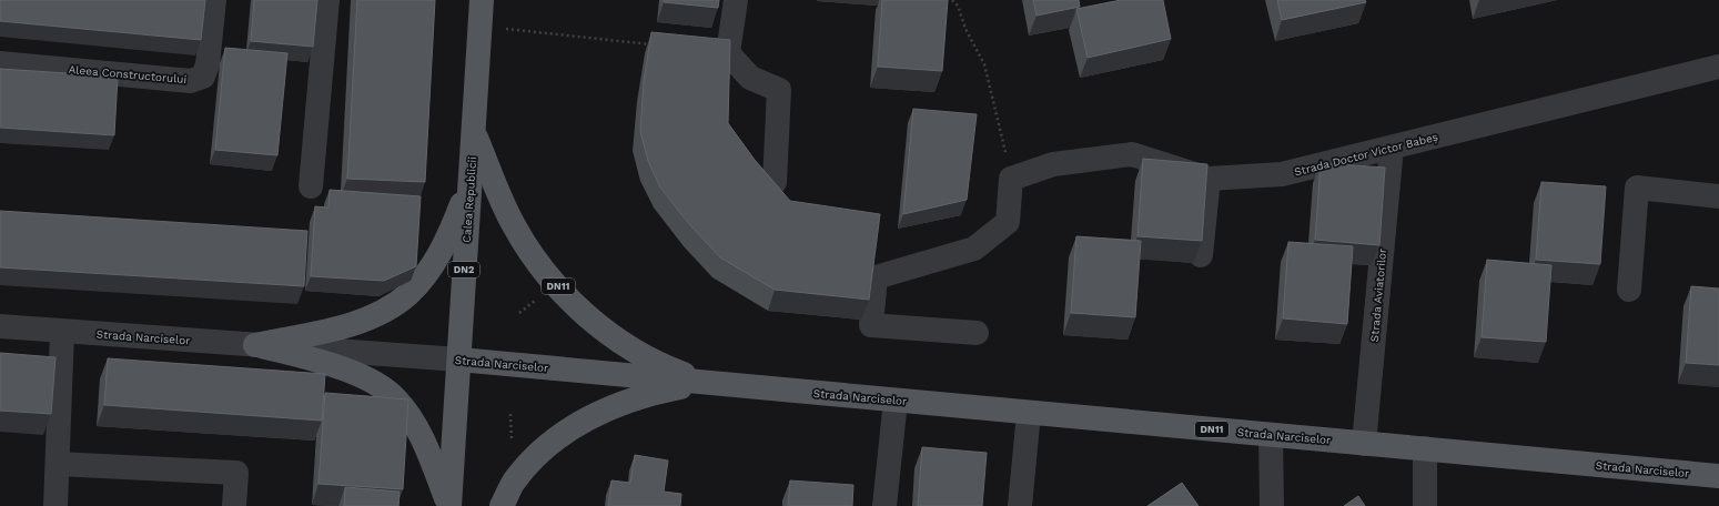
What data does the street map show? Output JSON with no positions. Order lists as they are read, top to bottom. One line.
{"streets":{"main road":["Calea Republicii","DN2","DN11","Strada Narciselor"],"street":["Aleea Constructorului","Strada Doctor Victor Babeș","Strada Aviatorilor"]},"crossings":[["Strada Doctor Victor Babeș","Strada Aviatorilor"],["Calea Republicii","DN11"],["Calea Republicii","Strada Narciselor"],["DN11","Strada Narciselor"],["Strada Aviatorilor","Strada Narciselor"]]}
